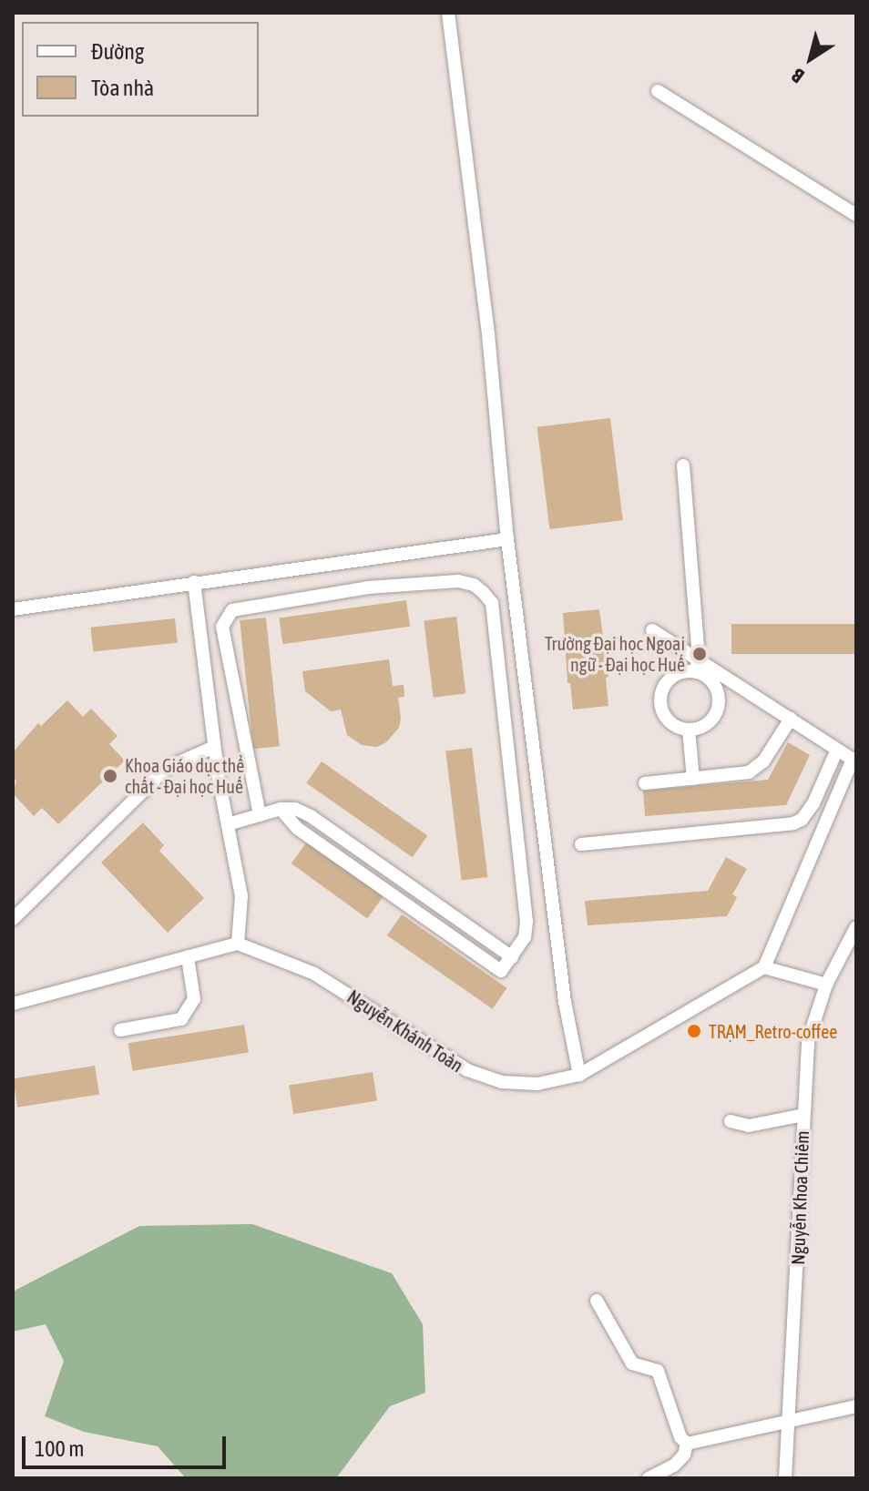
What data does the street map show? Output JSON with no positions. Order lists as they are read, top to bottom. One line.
{"streets":{"street":["Nguyễn Khánh Toàn","Nguyễn Khoa Chiêm"]},"places":["Trường Đại học Ngoại ngữ - Đại học Huế","Khoa Giáo dục thể chất - Đại học Huế","TRẠM_Retro-coffee"],"legend":["Đường","Tòa nhà"],"scale_bar":"100 m","north":"bottom left"}
